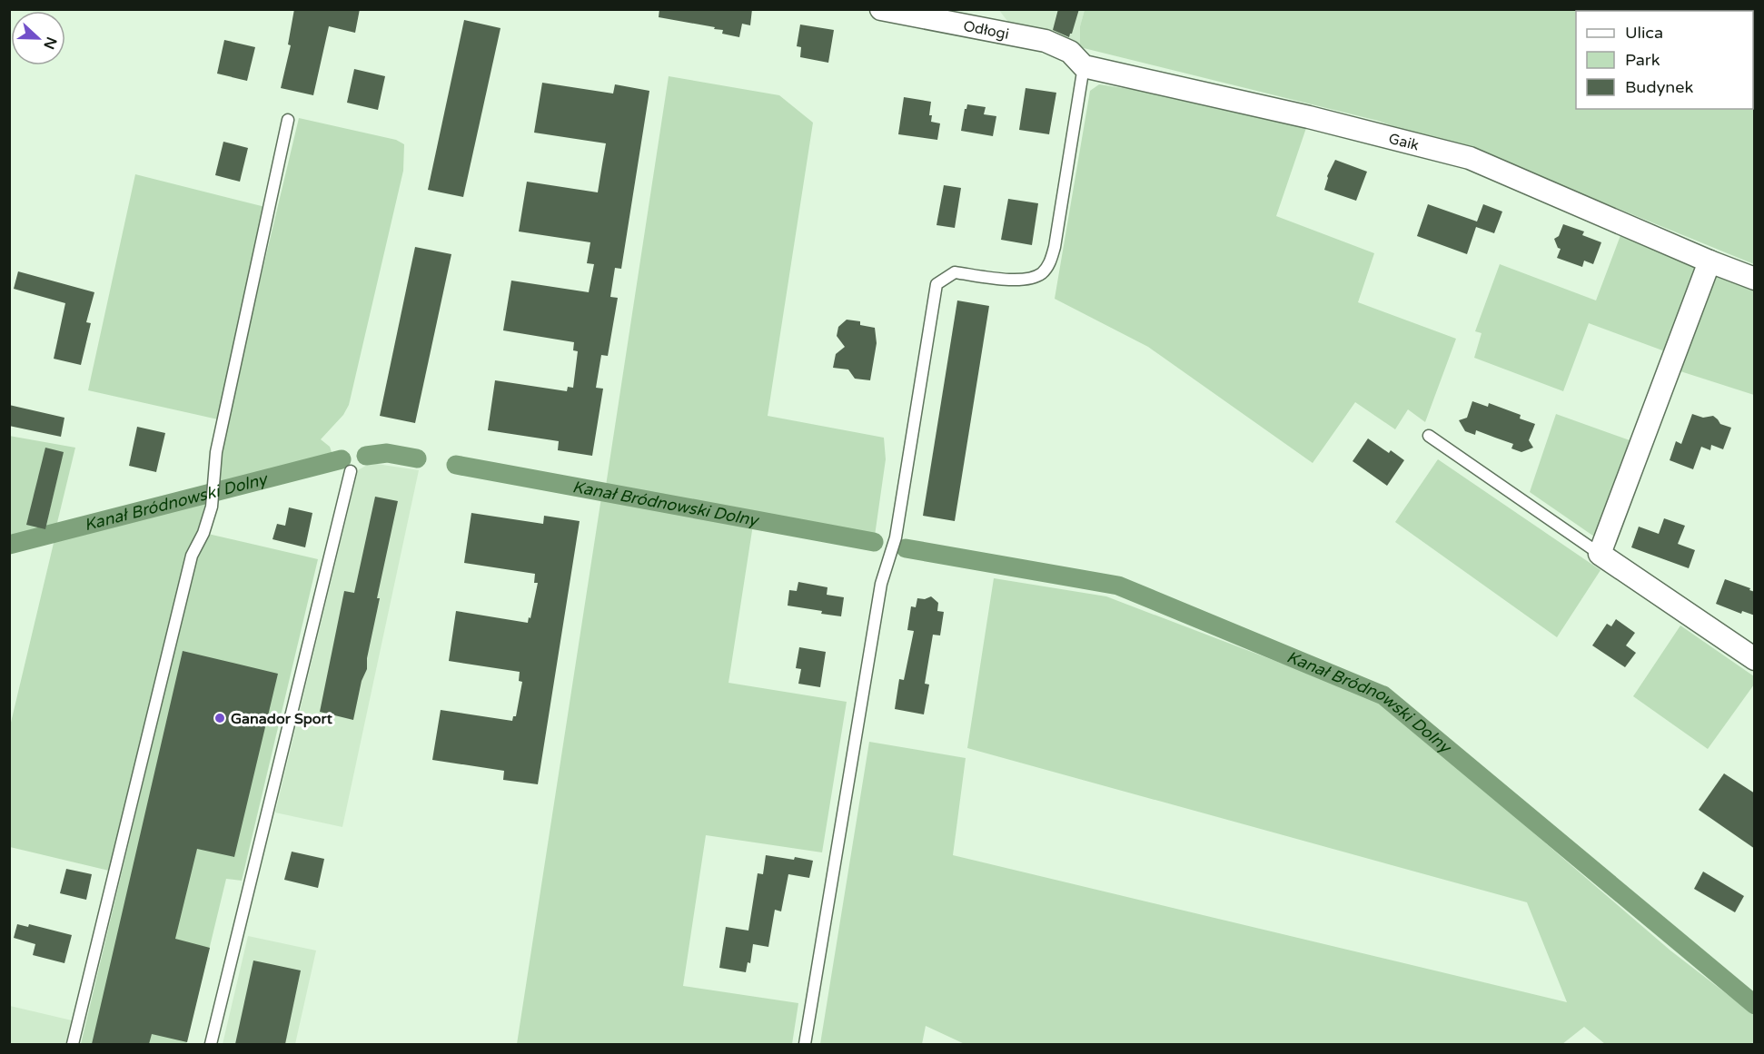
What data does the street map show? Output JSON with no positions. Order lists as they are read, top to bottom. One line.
{"streets":{"street":["Odłogi","Gaik"]},"crossings":[["Odłogi","Gaik"]],"water":["Kanał Bródnowski Dolny"],"places":["Ganador Sport"],"legend":["Ulica","Park","Budynek"],"north":"right"}
